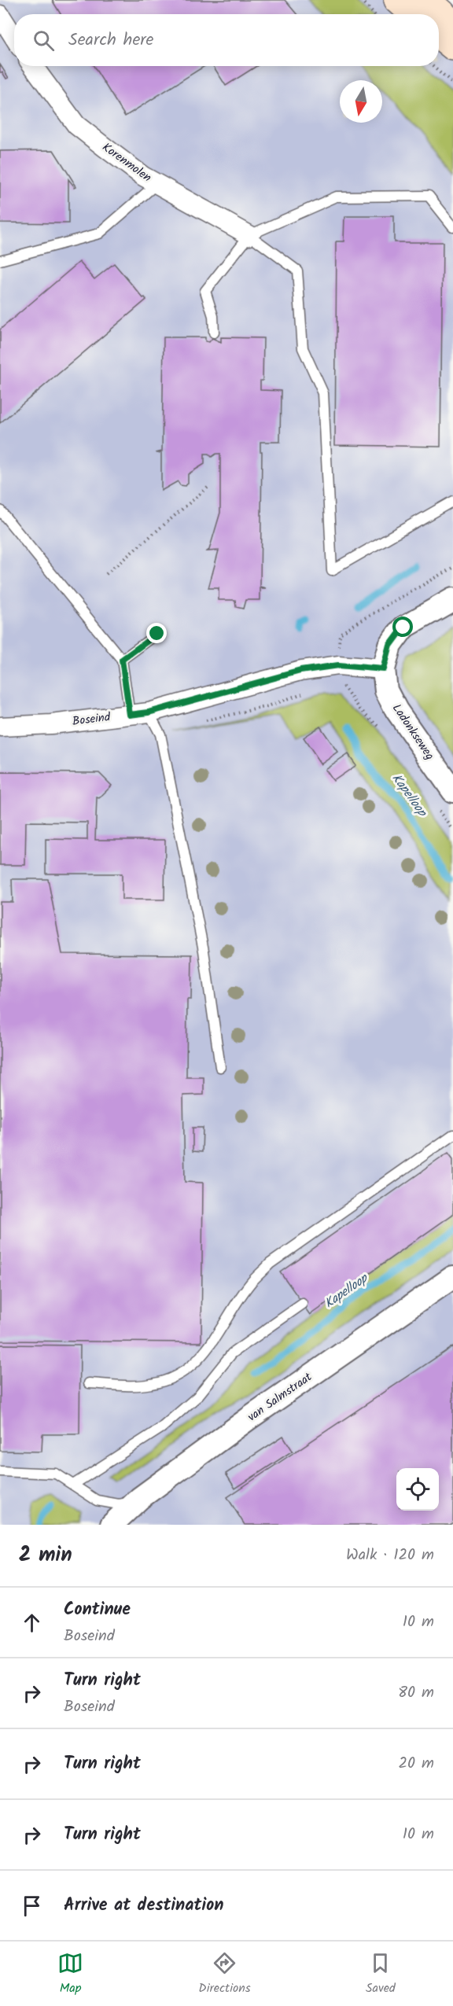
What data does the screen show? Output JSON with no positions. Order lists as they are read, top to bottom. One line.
{"streets":{"street":["Korenmolen","Boseind","Ladonkseweg","van Salmstraat"]},"crossings":[["Boseind","Ladonkseweg"]],"water":["Kapelloop"],"north":"bottom","page":{"search":"Search here","heading":["2 min","Walk · 120 m"],"list":[["Continue","Boseind","10 m"],["Turn right","Boseind","80 m"],["Turn right","20 m"],["Turn right","10 m"],"Arrive at destination"],"nav":["Map","Directions","Saved"]}}
